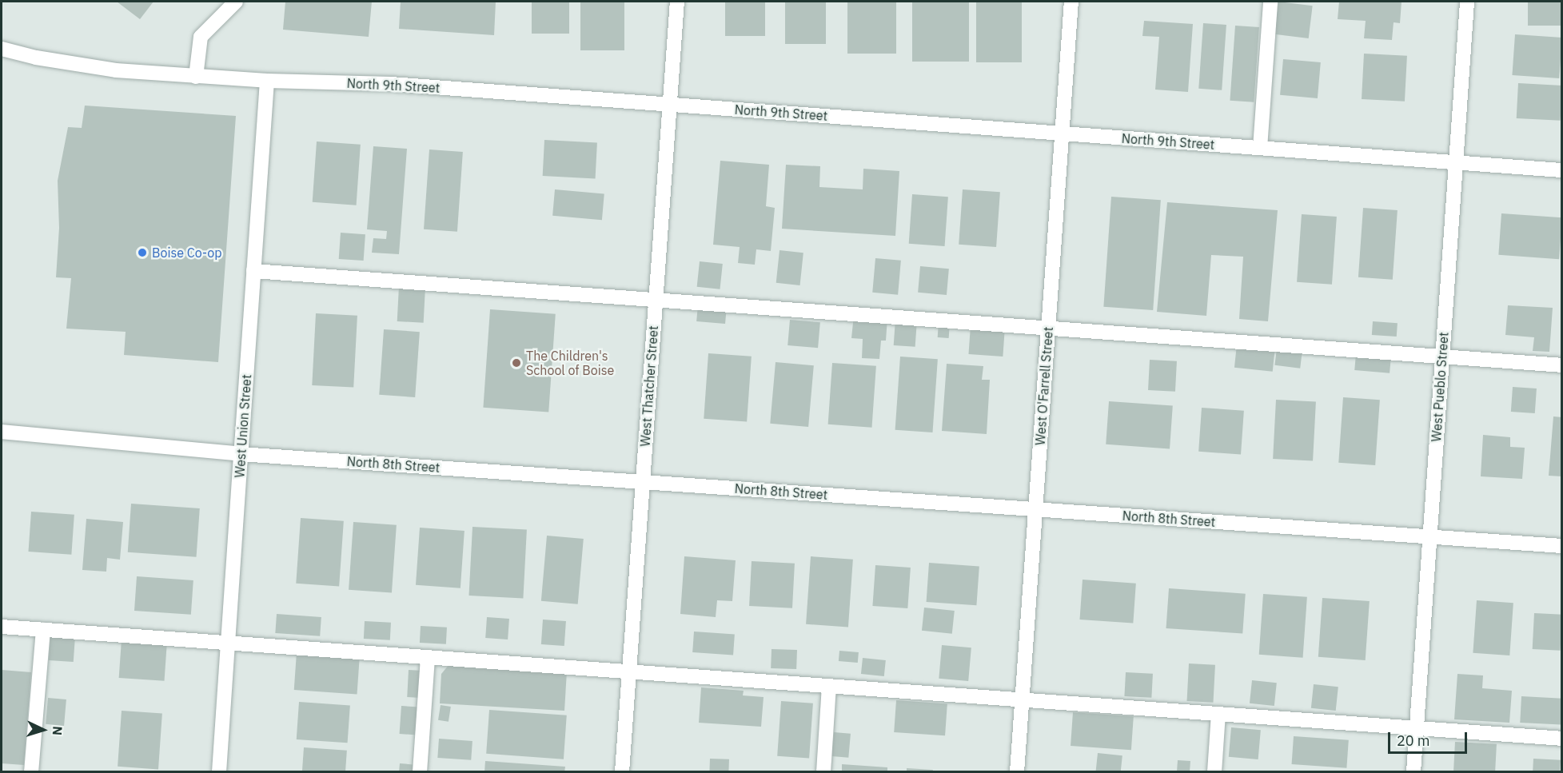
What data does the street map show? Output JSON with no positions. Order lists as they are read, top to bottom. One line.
{"streets":{"street":["North 9th Street","West Thatcher Street","West O'Farrell Street","West Pueblo Street","West Union Street","North 8th Street"]},"crossings":[["North 9th Street","West Thatcher Street"],["North 9th Street","West O'Farrell Street"],["North 9th Street","West Pueblo Street"],["North 9th Street","West Union Street"],["West Thatcher Street","North 8th Street"],["West O'Farrell Street","North 8th Street"],["West Pueblo Street","North 8th Street"],["West Union Street","North 8th Street"]],"places":["Boise Co-op","The Children's School of Boise"],"scale_bar":"20 m","north":"right"}
